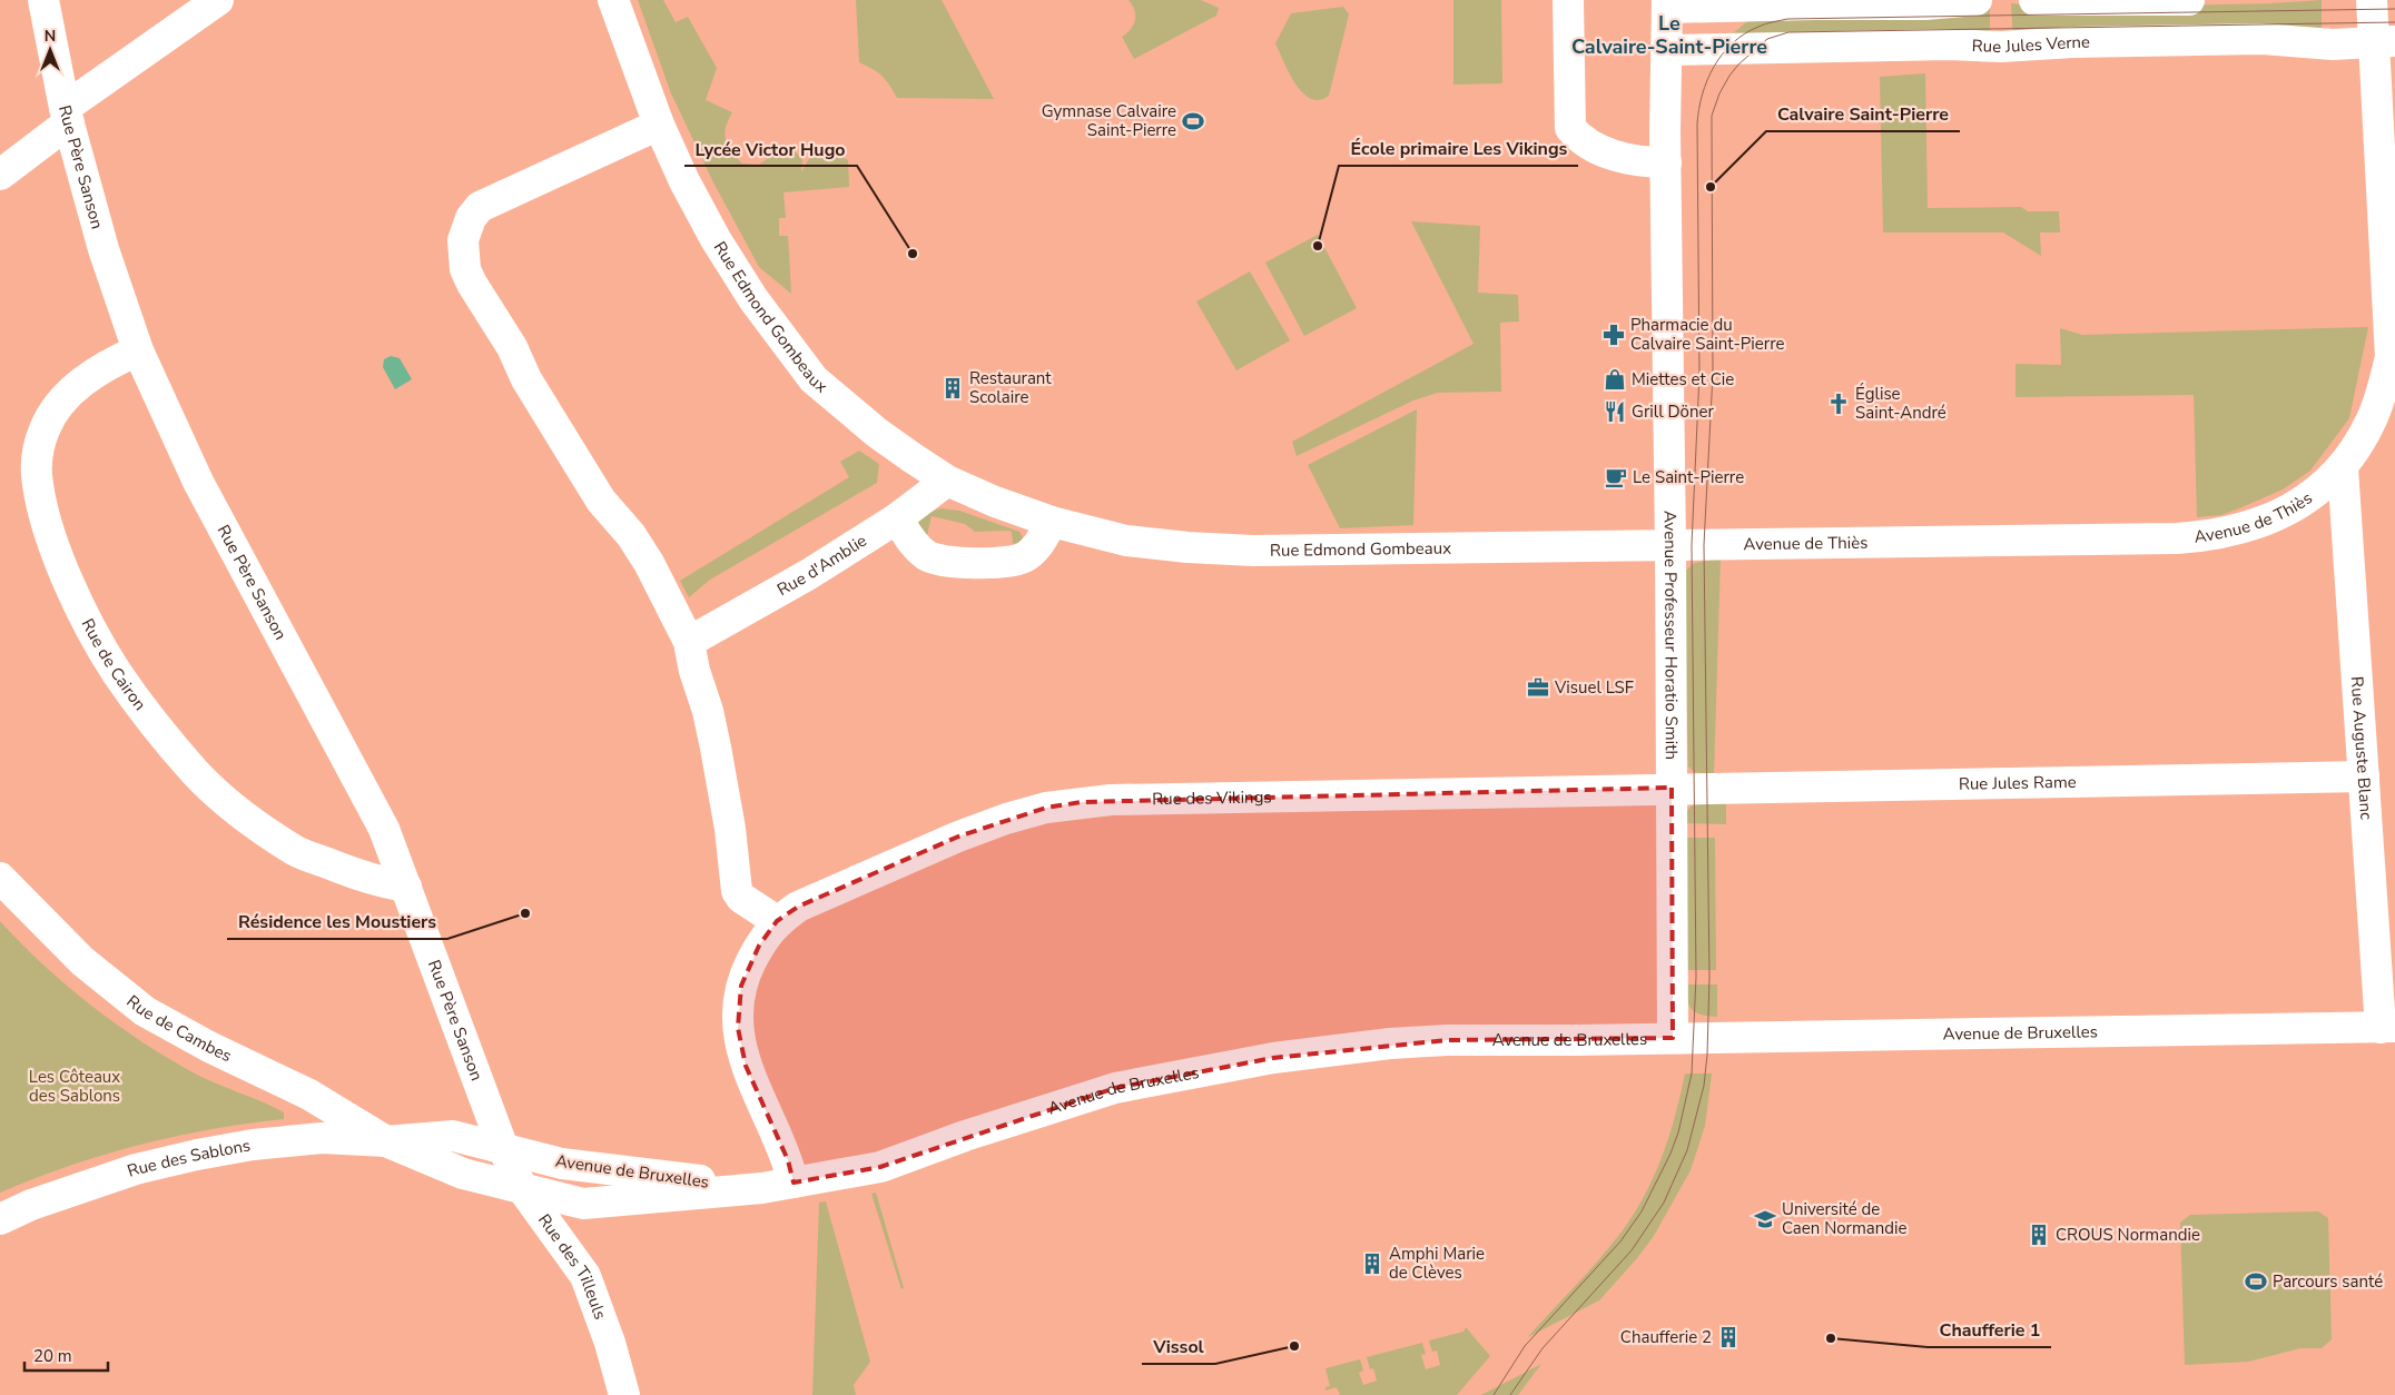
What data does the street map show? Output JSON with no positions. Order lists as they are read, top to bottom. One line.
{"streets":{"street":["Rue Jules Verne","Rue Père Sanson","Rue Edmond Gombeaux","Avenue de Thiès","Rue d'Amblie","Avenue Professeur Horatio Smith","Rue de Cairon","Rue Auguste Blanc","Rue Jules Rame","Rue des Vikings","Rue de Cambes","Avenue de Bruxelles","Rue des Sablons","Rue des Tilleuls"]},"crossings":[["Rue Jules Verne","Avenue de Thiès"],["Rue Jules Verne","Avenue Professeur Horatio Smith"],["Rue Père Sanson","Rue de Cairon"],["Rue Père Sanson","Avenue de Bruxelles"],["Rue Père Sanson","Rue des Sablons"],["Rue Père Sanson","Rue des Tilleuls"],["Rue Edmond Gombeaux","Avenue de Thiès"],["Rue Edmond Gombeaux","Rue d'Amblie"],["Rue Edmond Gombeaux","Avenue Professeur Horatio Smith"],["Avenue de Thiès","Avenue Professeur Horatio Smith"],["Avenue de Thiès","Rue Auguste Blanc"],["Avenue Professeur Horatio Smith","Rue Jules Rame"],["Avenue Professeur Horatio Smith","Rue des Vikings"],["Avenue Professeur Horatio Smith","Avenue de Bruxelles"],["Rue Auguste Blanc","Rue Jules Rame"],["Rue Auguste Blanc","Avenue de Bruxelles"],["Rue Jules Rame","Rue des Vikings"],["Rue de Cambes","Rue des Sablons"],["Avenue de Bruxelles","Rue des Sablons"],["Avenue de Bruxelles","Rue des Tilleuls"],["Rue des Sablons","Rue des Tilleuls"]],"districts":["Le Calvaire-Saint-Pierre"],"parks":["Les Côteaux des Sablons"],"places":{"sports":["Gymnase Calvaire Saint-Pierre","Parcours santé"],"other":["Calvaire Saint-Pierre","École primaire Les Vikings","Lycée Victor Hugo","Résidence les Moustiers","Chaufferie 1","Vissol"],"pharmacy":["Pharmacie du Calvaire Saint-Pierre"],"shop":["Miettes et Cie"],"building":["Restaurant Scolaire","CROUS Normandie","Amphi Marie de Clèves","Chaufferie 2"],"church":["Église Saint-André"],"restaurant":["Grill Döner"],"cafe":["Le Saint-Pierre"],"office":["Visuel LSF"],"school or university":["Université de Caen Normandie"]},"scale_bar":"20 m","north":"top"}
